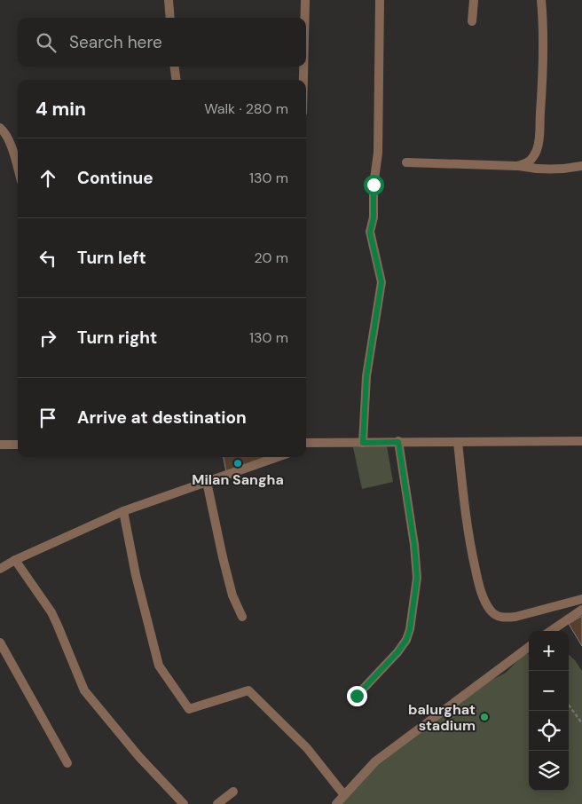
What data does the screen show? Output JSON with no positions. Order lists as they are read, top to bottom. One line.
{"places":["Milan Sangha","balurghat stadium"],"page":{"search":"Search here","heading":["4 min","Walk · 280 m"],"list":[["Continue","130 m"],["Turn left","20 m"],["Turn right","130 m"],"Arrive at destination"],"map_buttons":["+","−"]}}
